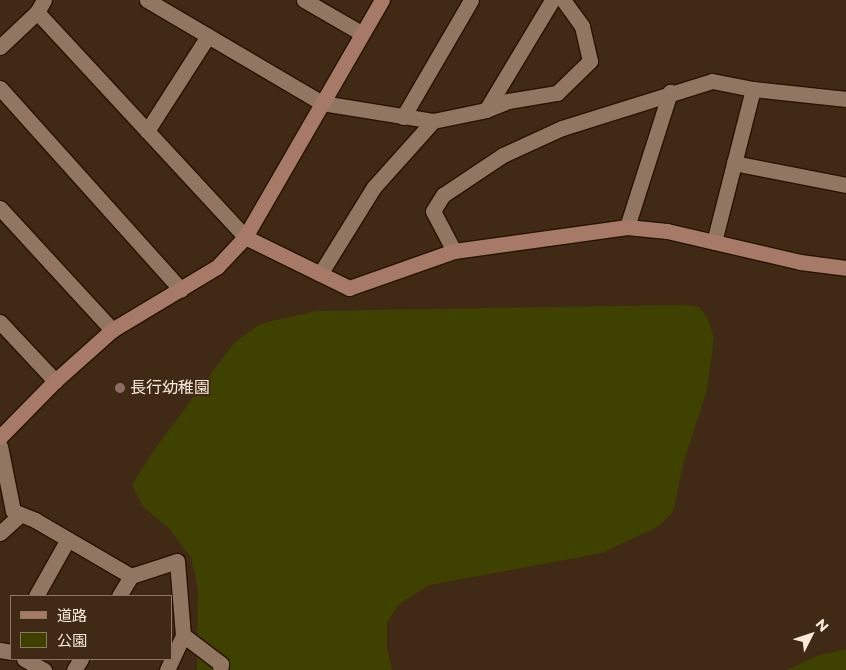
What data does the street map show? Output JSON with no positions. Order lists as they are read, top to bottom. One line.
{"places":["長行幼稚園"],"legend":["道路","公園"],"north":"top right"}
